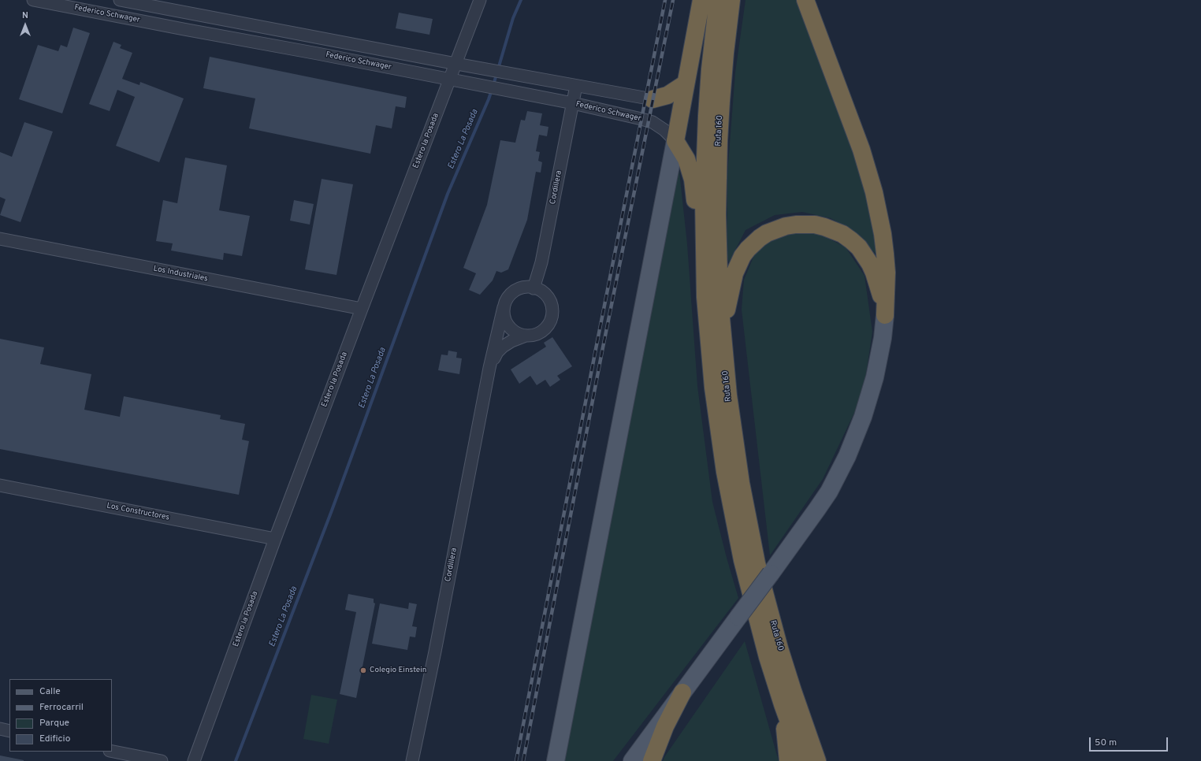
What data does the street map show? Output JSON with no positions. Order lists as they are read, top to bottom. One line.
{"streets":{"highway":["Ruta 160"],"street":["Federico Schwager","Estero la Posada","Cordillera","Los Industriales","Los Constructores"]},"crossings":[["Federico Schwager","Estero la Posada"],["Federico Schwager","Cordillera"],["Estero la Posada","Los Industriales"],["Estero la Posada","Los Constructores"]],"water":["Estero La Posada"],"places":["Colegio Einstein"],"legend":["Calle","Ferrocarril","Parque","Edificio"],"scale_bar":"50 m","north":"top"}
